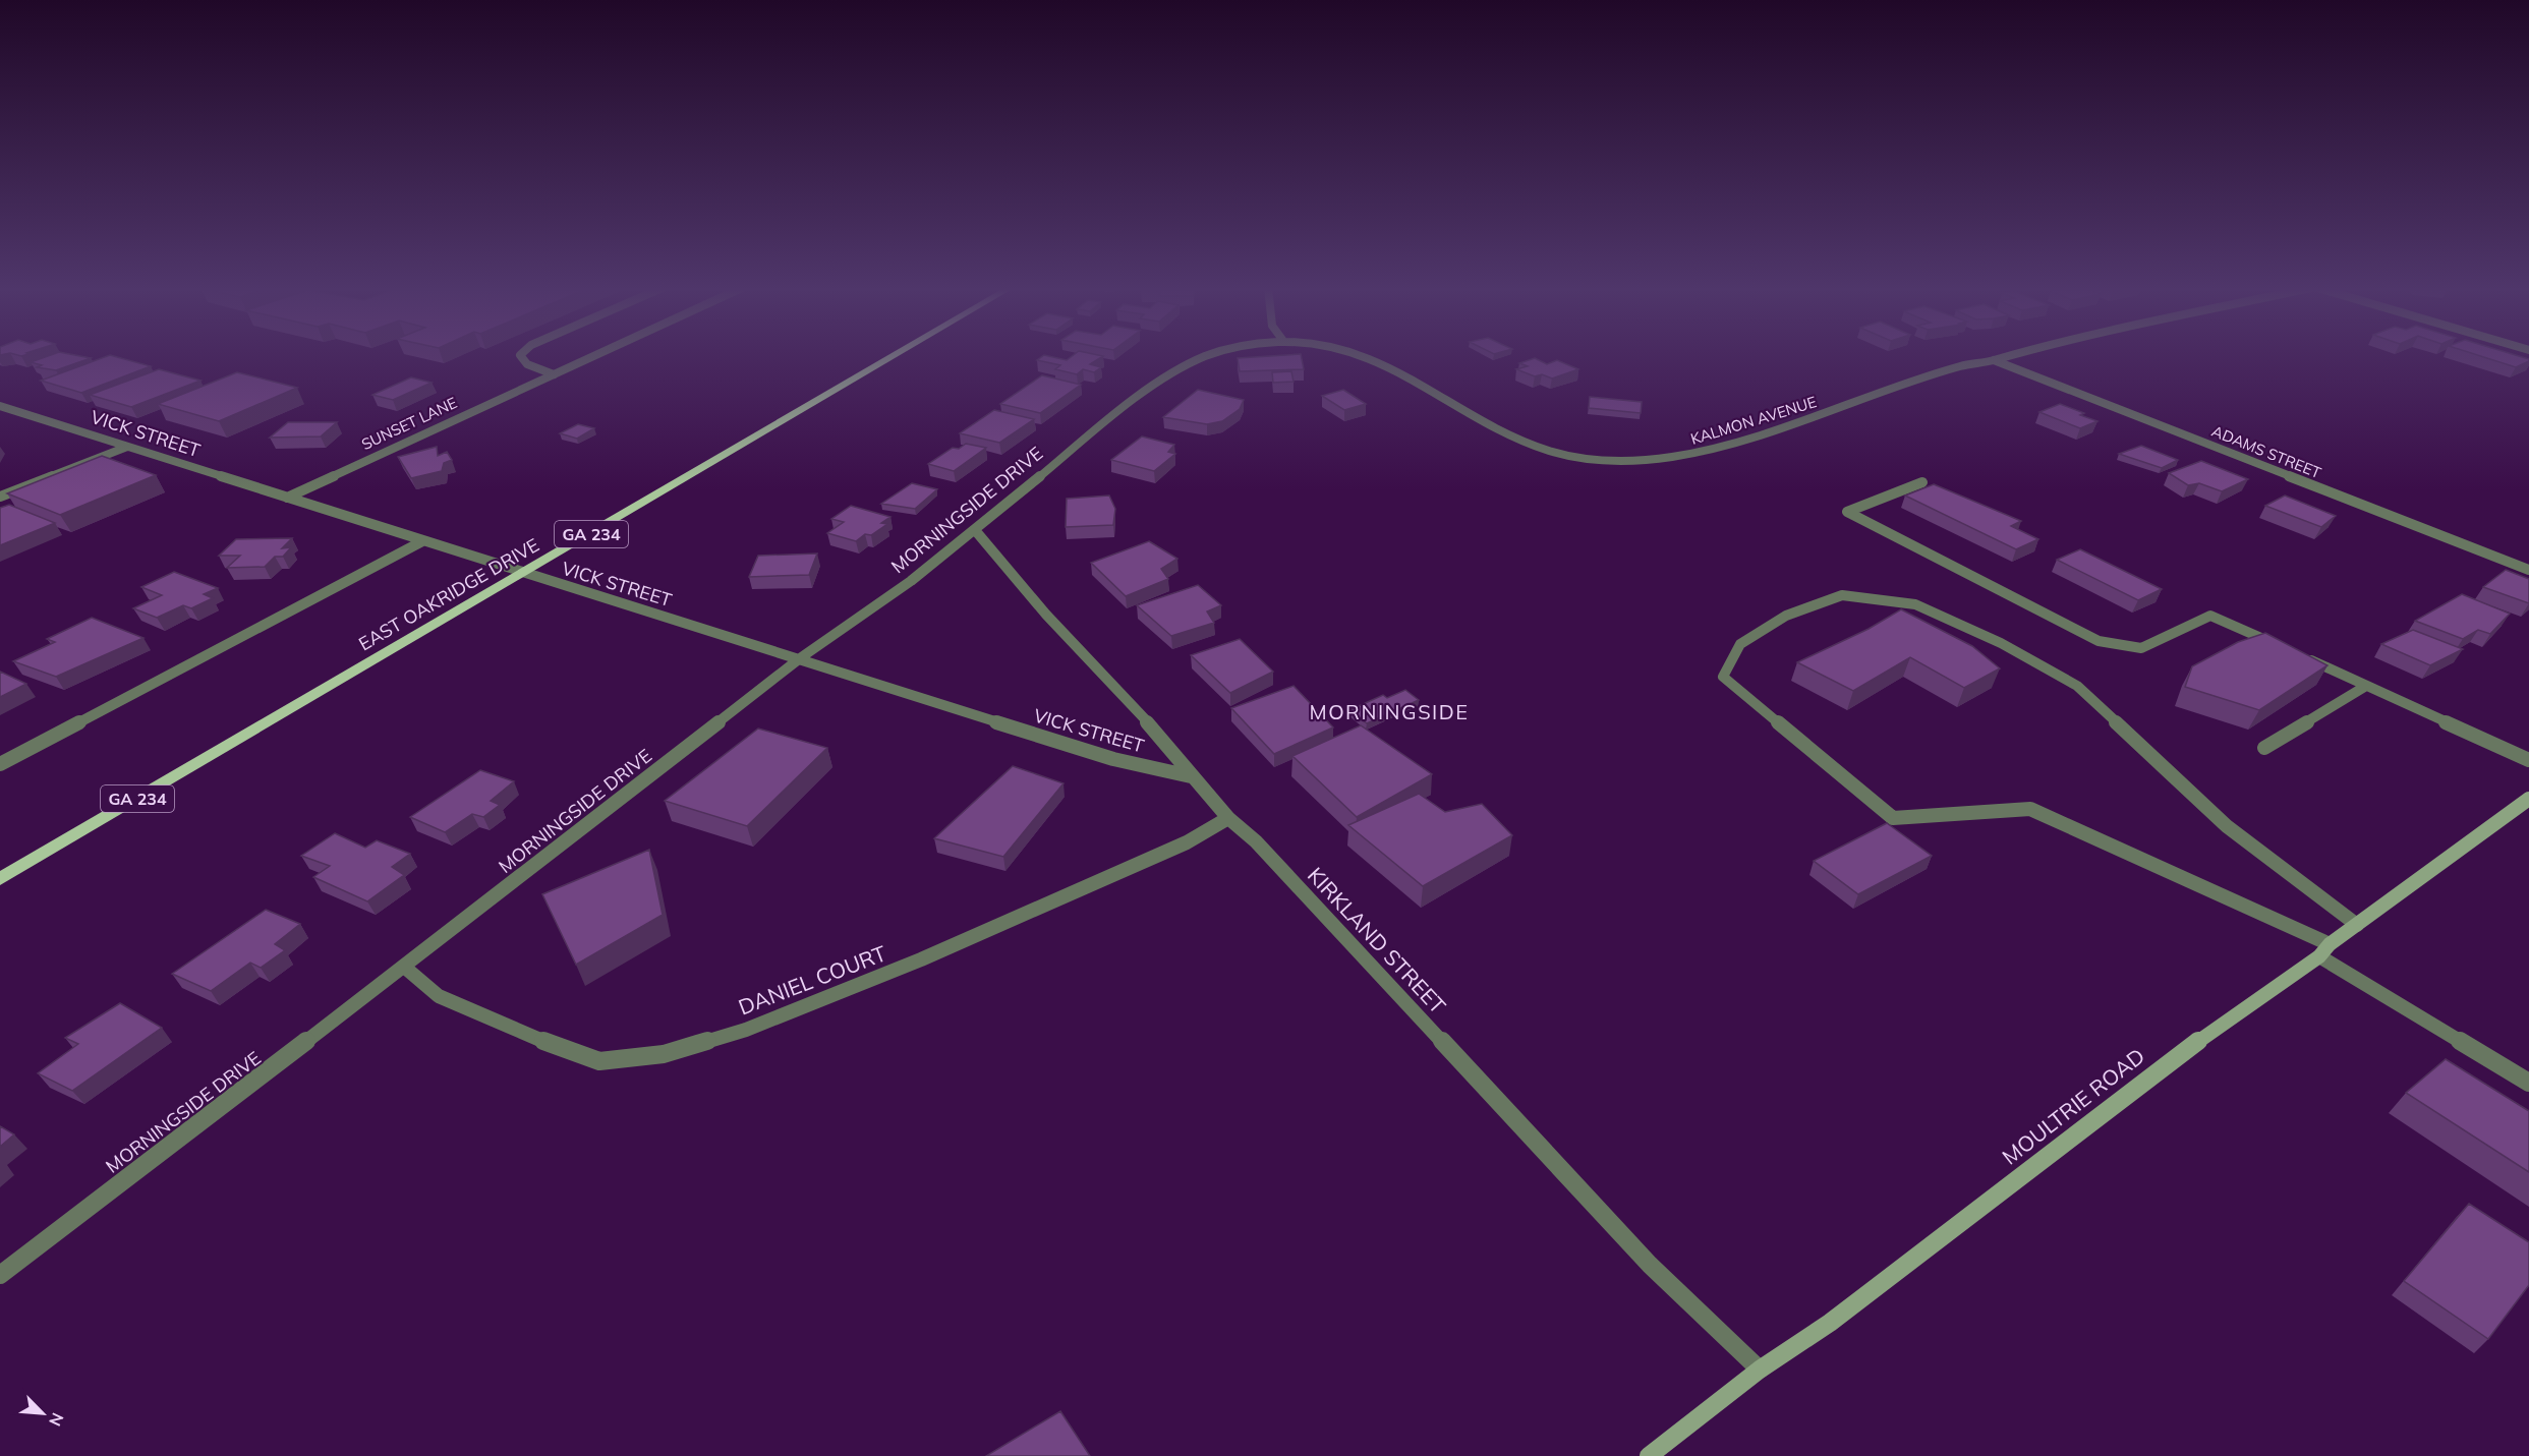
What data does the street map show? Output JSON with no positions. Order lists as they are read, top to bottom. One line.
{"streets":{"main road":["GA 234","EAST OAKRIDGE DRIVE"],"street":["KALMON AVENUE","SUNSET LANE","VICK STREET","ADAMS STREET","MORNINGSIDE DRIVE","KIRKLAND STREET","DANIEL COURT","MOULTRIE ROAD"]},"crossings":[["KALMON AVENUE","ADAMS STREET"],["KALMON AVENUE","MORNINGSIDE DRIVE"],["SUNSET LANE","VICK STREET"],["VICK STREET","MORNINGSIDE DRIVE"],["VICK STREET","EAST OAKRIDGE DRIVE"],["VICK STREET","KIRKLAND STREET"],["MORNINGSIDE DRIVE","KIRKLAND STREET"],["MORNINGSIDE DRIVE","DANIEL COURT"],["KIRKLAND STREET","DANIEL COURT"],["KIRKLAND STREET","MOULTRIE ROAD"]],"districts":["MORNINGSIDE"],"north":"bottom right"}
